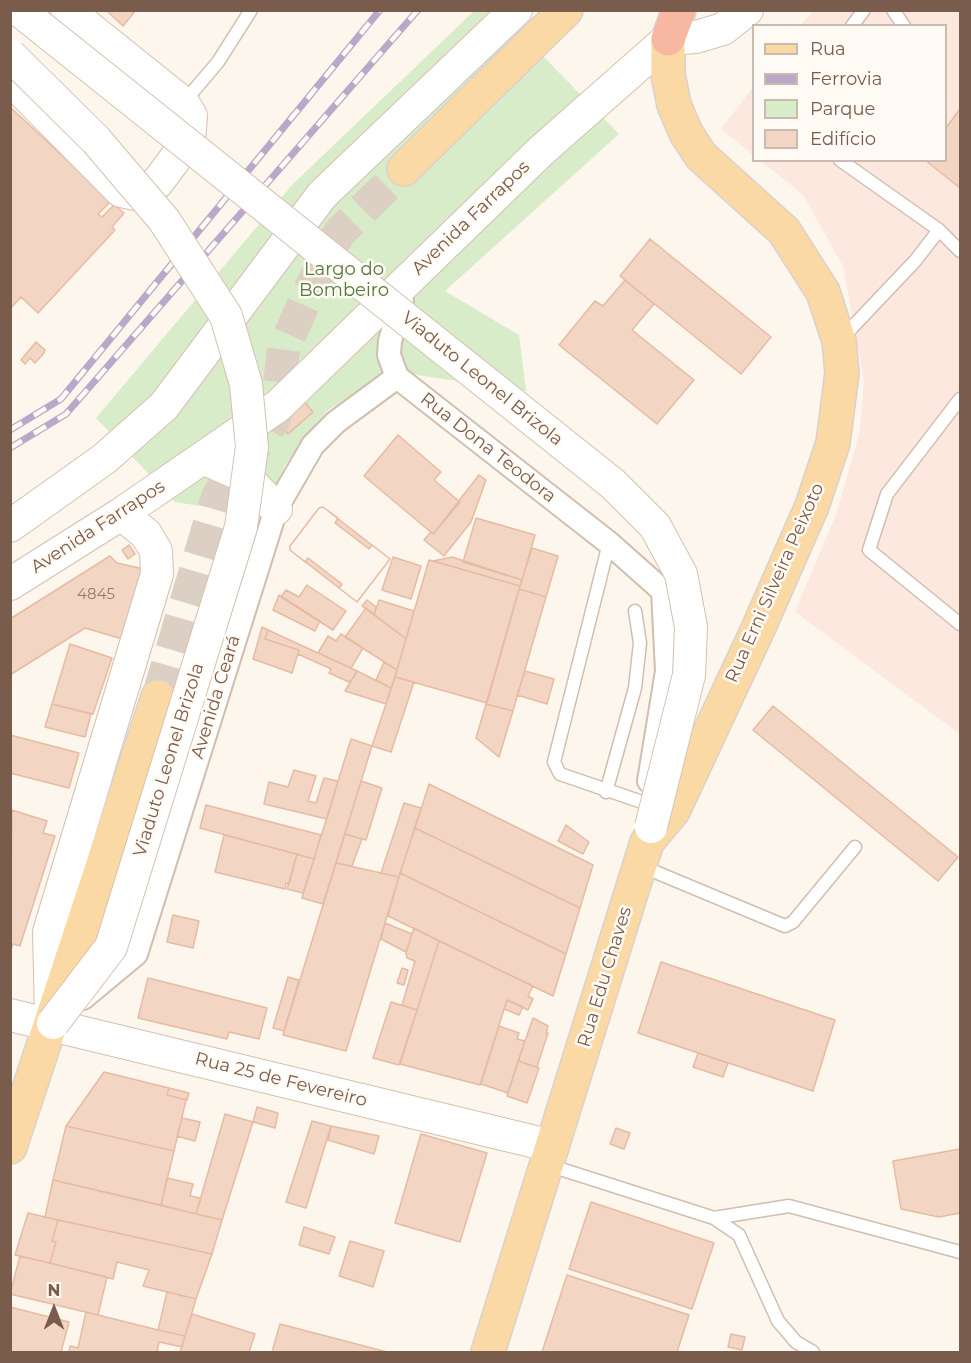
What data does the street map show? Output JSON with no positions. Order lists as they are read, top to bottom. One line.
{"streets":{"main road":["Avenida Farrapos","Viaduto Leonel Brizola","Rua Erni Silveira Peixoto","Rua Edu Chaves","Rua 25 de Fevereiro"],"street":["Rua Dona Teodora","Avenida Ceará"]},"crossings":[["Avenida Farrapos","Rua Erni Silveira Peixoto"],["Viaduto Leonel Brizola","Rua Erni Silveira Peixoto"],["Viaduto Leonel Brizola","Avenida Ceará"],["Viaduto Leonel Brizola","Rua Edu Chaves"],["Viaduto Leonel Brizola","Rua 25 de Fevereiro"],["Rua Dona Teodora","Avenida Ceará"],["Rua Dona Teodora","Rua Edu Chaves"],["Rua Erni Silveira Peixoto","Rua Edu Chaves"],["Avenida Ceará","Rua 25 de Fevereiro"],["Rua Edu Chaves","Rua 25 de Fevereiro"]],"parks":["Largo do Bombeiro"],"house_numbers":["4845"],"legend":["Rua","Ferrovia","Parque","Edifício"],"north":"top"}
